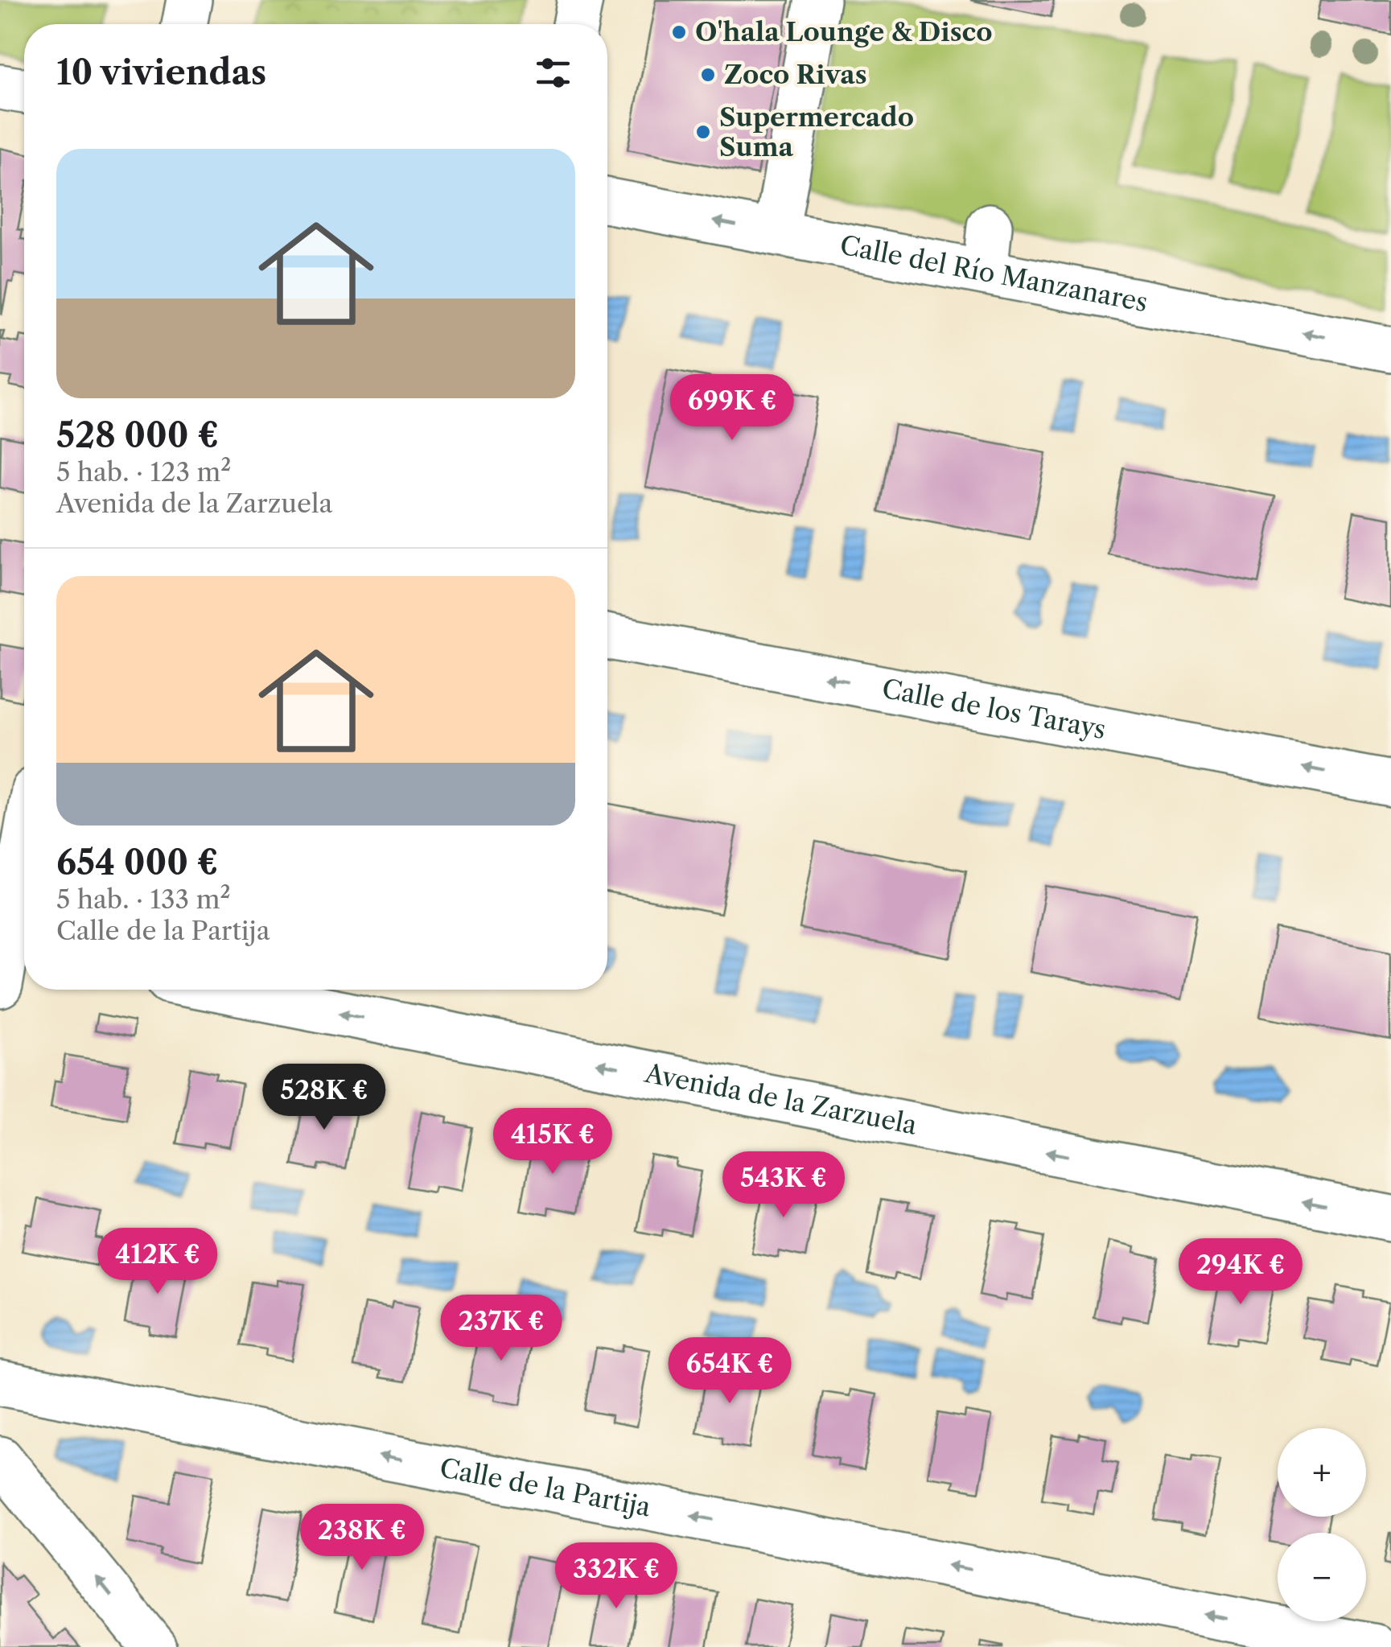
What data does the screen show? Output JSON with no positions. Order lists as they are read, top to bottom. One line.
{"streets":{"street":["Calle del Río Manzanares","Calle de los Tarays","Avenida de la Zarzuela","Calle de la Partija"]},"one_way":["Calle del Río Manzanares","Calle de los Tarays","Avenida de la Zarzuela","Calle de la Partija"],"places":["O'hala Lounge & Disco","Zoco Rivas","Supermercado Suma"],"page":{"heading":"10 viviendas","list":[{"name":"528 000 €","note":"5 hab. · 123 m² · Avenida de la Zarzuela"},{"name":"654 000 €","note":"5 hab. · 133 m² · Calle de la Partija"}],"price":["699K €","528K €","415K €","543K €","412K €","294K €","237K €","654K €","238K €","332K €"],"map_buttons":["+","−"]}}
